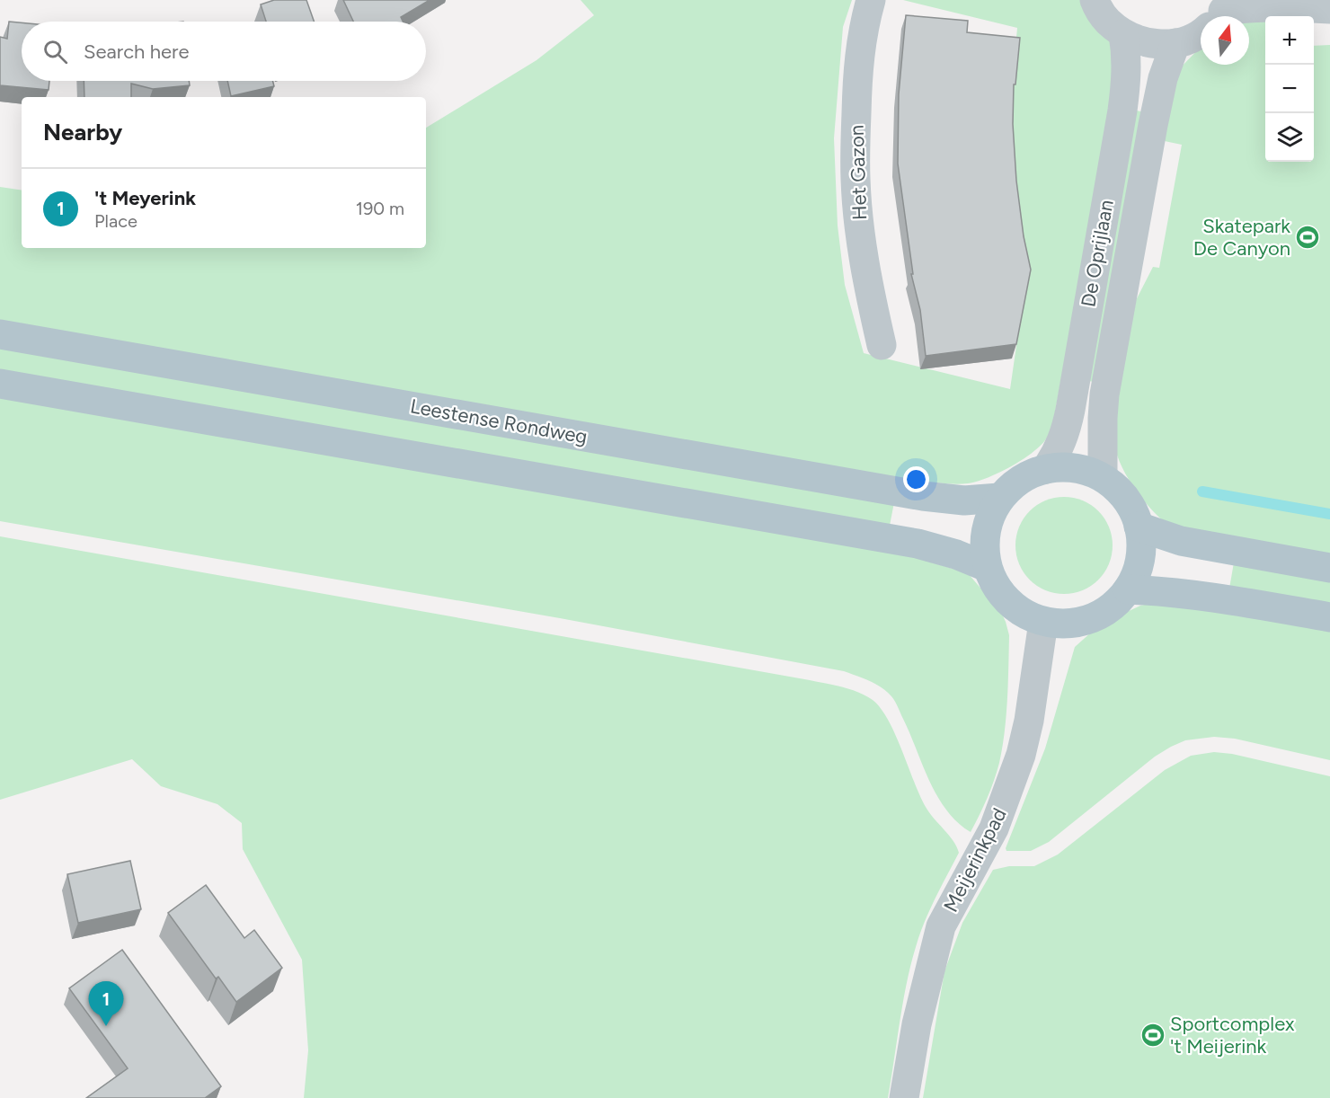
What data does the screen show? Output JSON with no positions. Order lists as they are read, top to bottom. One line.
{"streets":{"main road":["Leestense Rondweg"],"street":["Het Gazon","De Oprijlaan","Meijerinkpad"]},"crossings":[["De Oprijlaan","Leestense Rondweg"],["De Oprijlaan","Meijerinkpad"],["Leestense Rondweg","Meijerinkpad"]],"places":{"sports":["Skatepark De Canyon","Sportcomplex 't Meijerink"]},"north":"top","page":{"map_buttons":["+","−"],"search":"Search here","heading":"Nearby","list":[{"mark":"1","name":"'t Meyerink","note":"Place","value":"190 m"}],"pins":"1"}}
